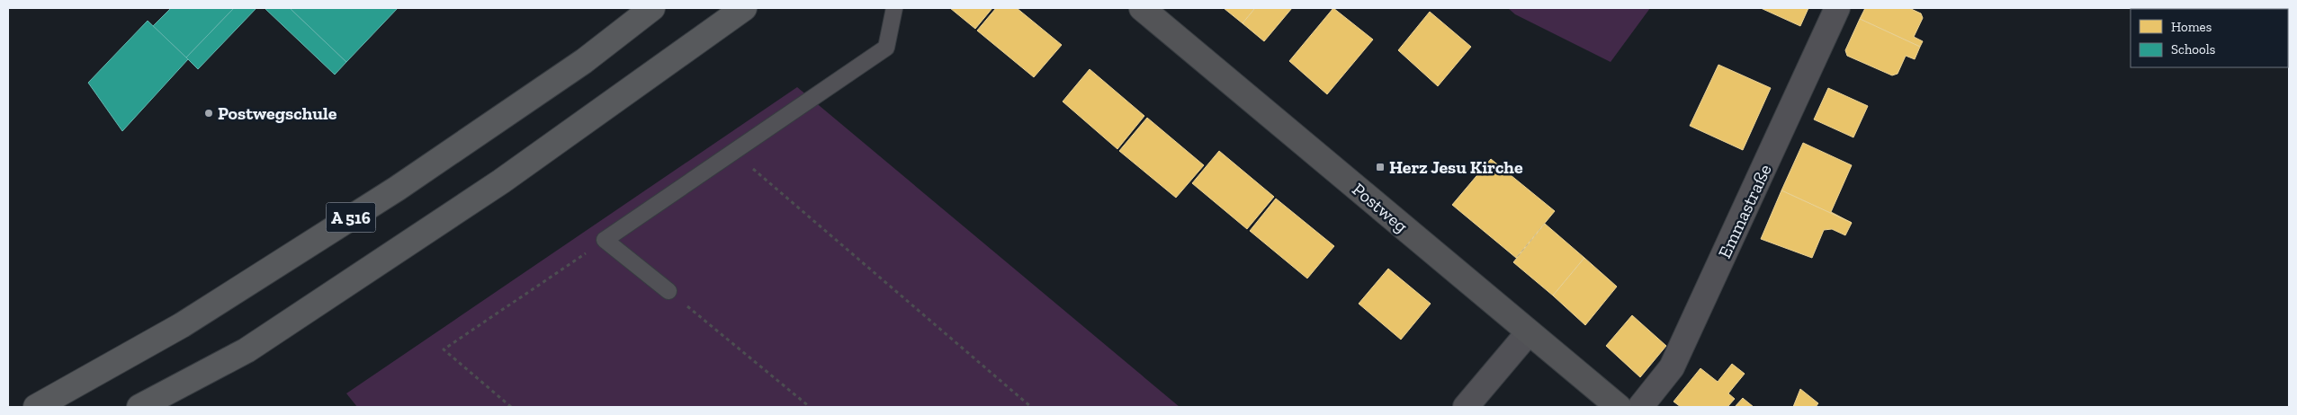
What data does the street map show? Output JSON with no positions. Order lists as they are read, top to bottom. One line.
{"streets":{"highway":["A 516"],"main road":["Postweg"],"street":["Emmastraße"]},"places":{"other":["Postwegschule"],"transit":["Herz Jesu Kirche"]},"legend":["Homes","Schools"]}
